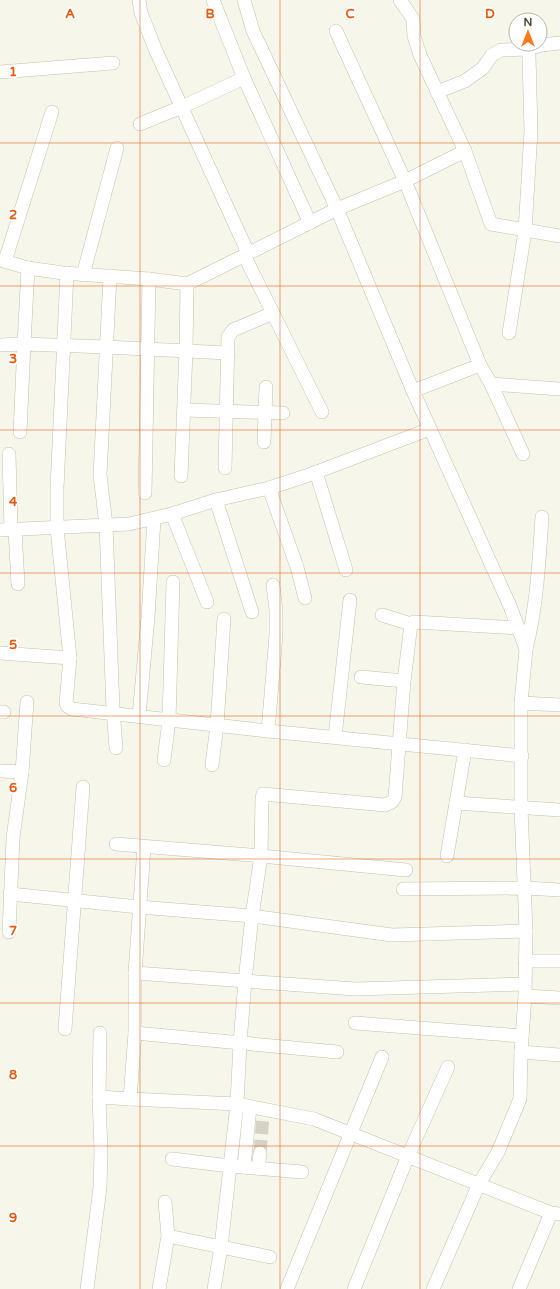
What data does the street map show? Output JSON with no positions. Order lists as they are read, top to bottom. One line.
{"north":"top","grid":{"columns":["A","B","C","D"],"rows":["1","2","3","4","5","6","7","8","9"]}}
